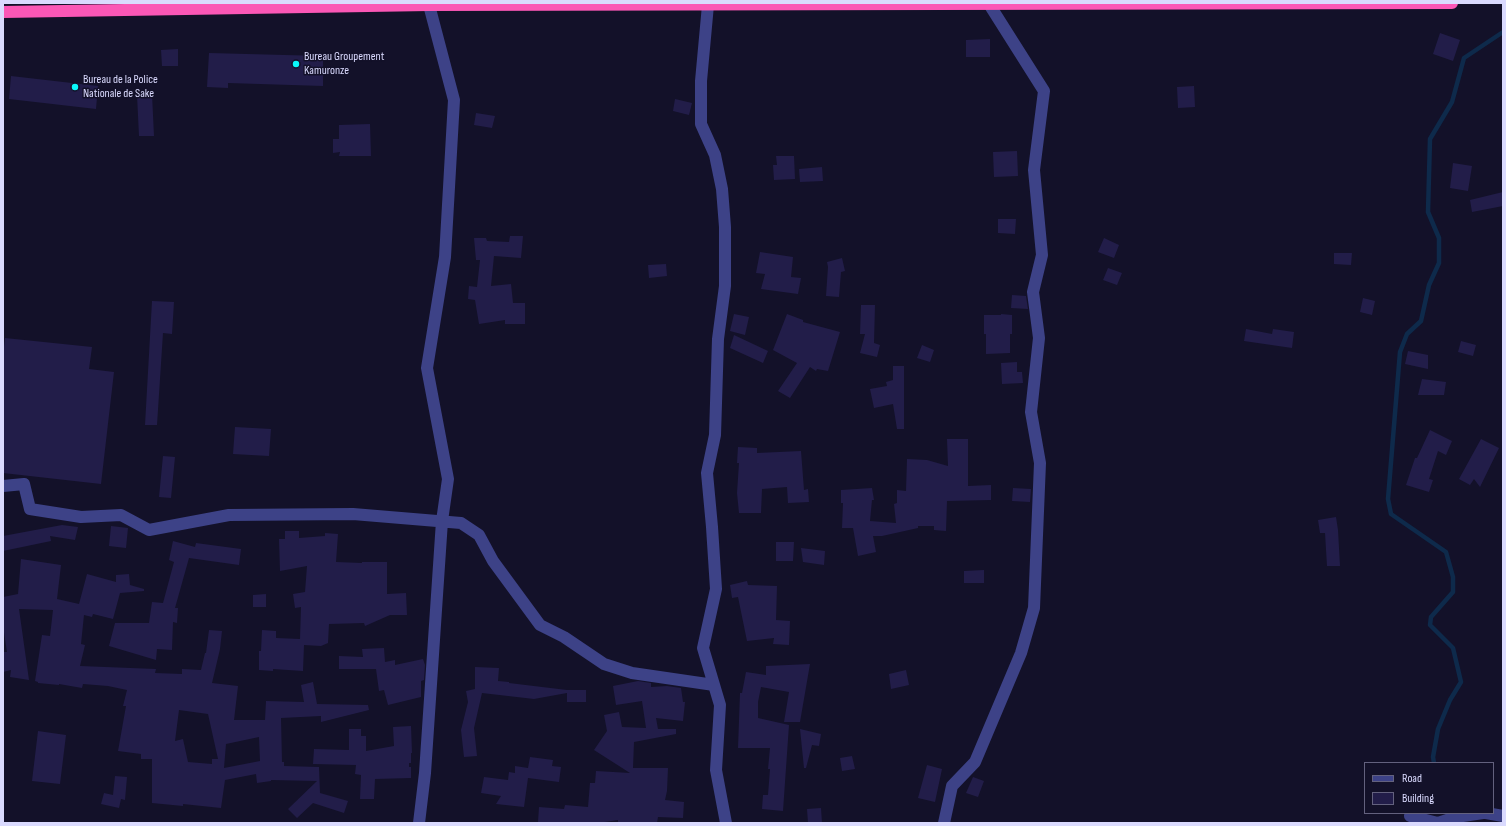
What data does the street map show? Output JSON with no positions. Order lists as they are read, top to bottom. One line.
{"places":["Bureau Groupement Kamuronze","Bureau de la Police Nationale de Sake"],"legend":["Road","Building"]}
